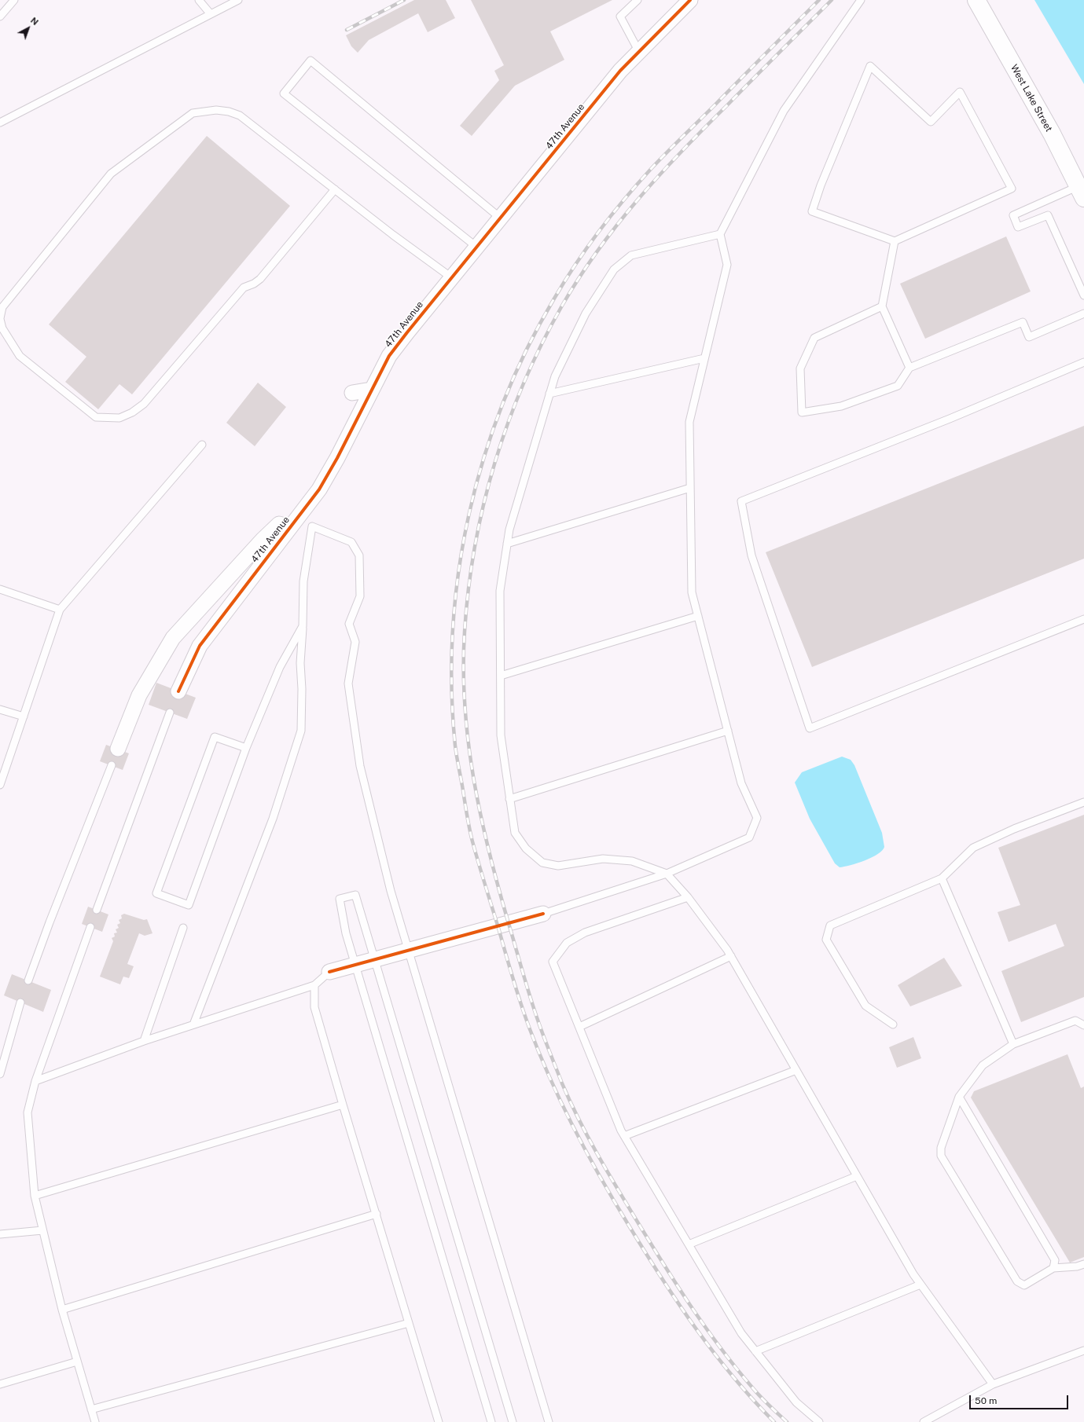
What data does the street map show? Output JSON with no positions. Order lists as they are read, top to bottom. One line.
{"streets":{"main road":["West Lake Street"],"street":["47th Avenue"]},"scale_bar":"50 m","north":"top right"}
